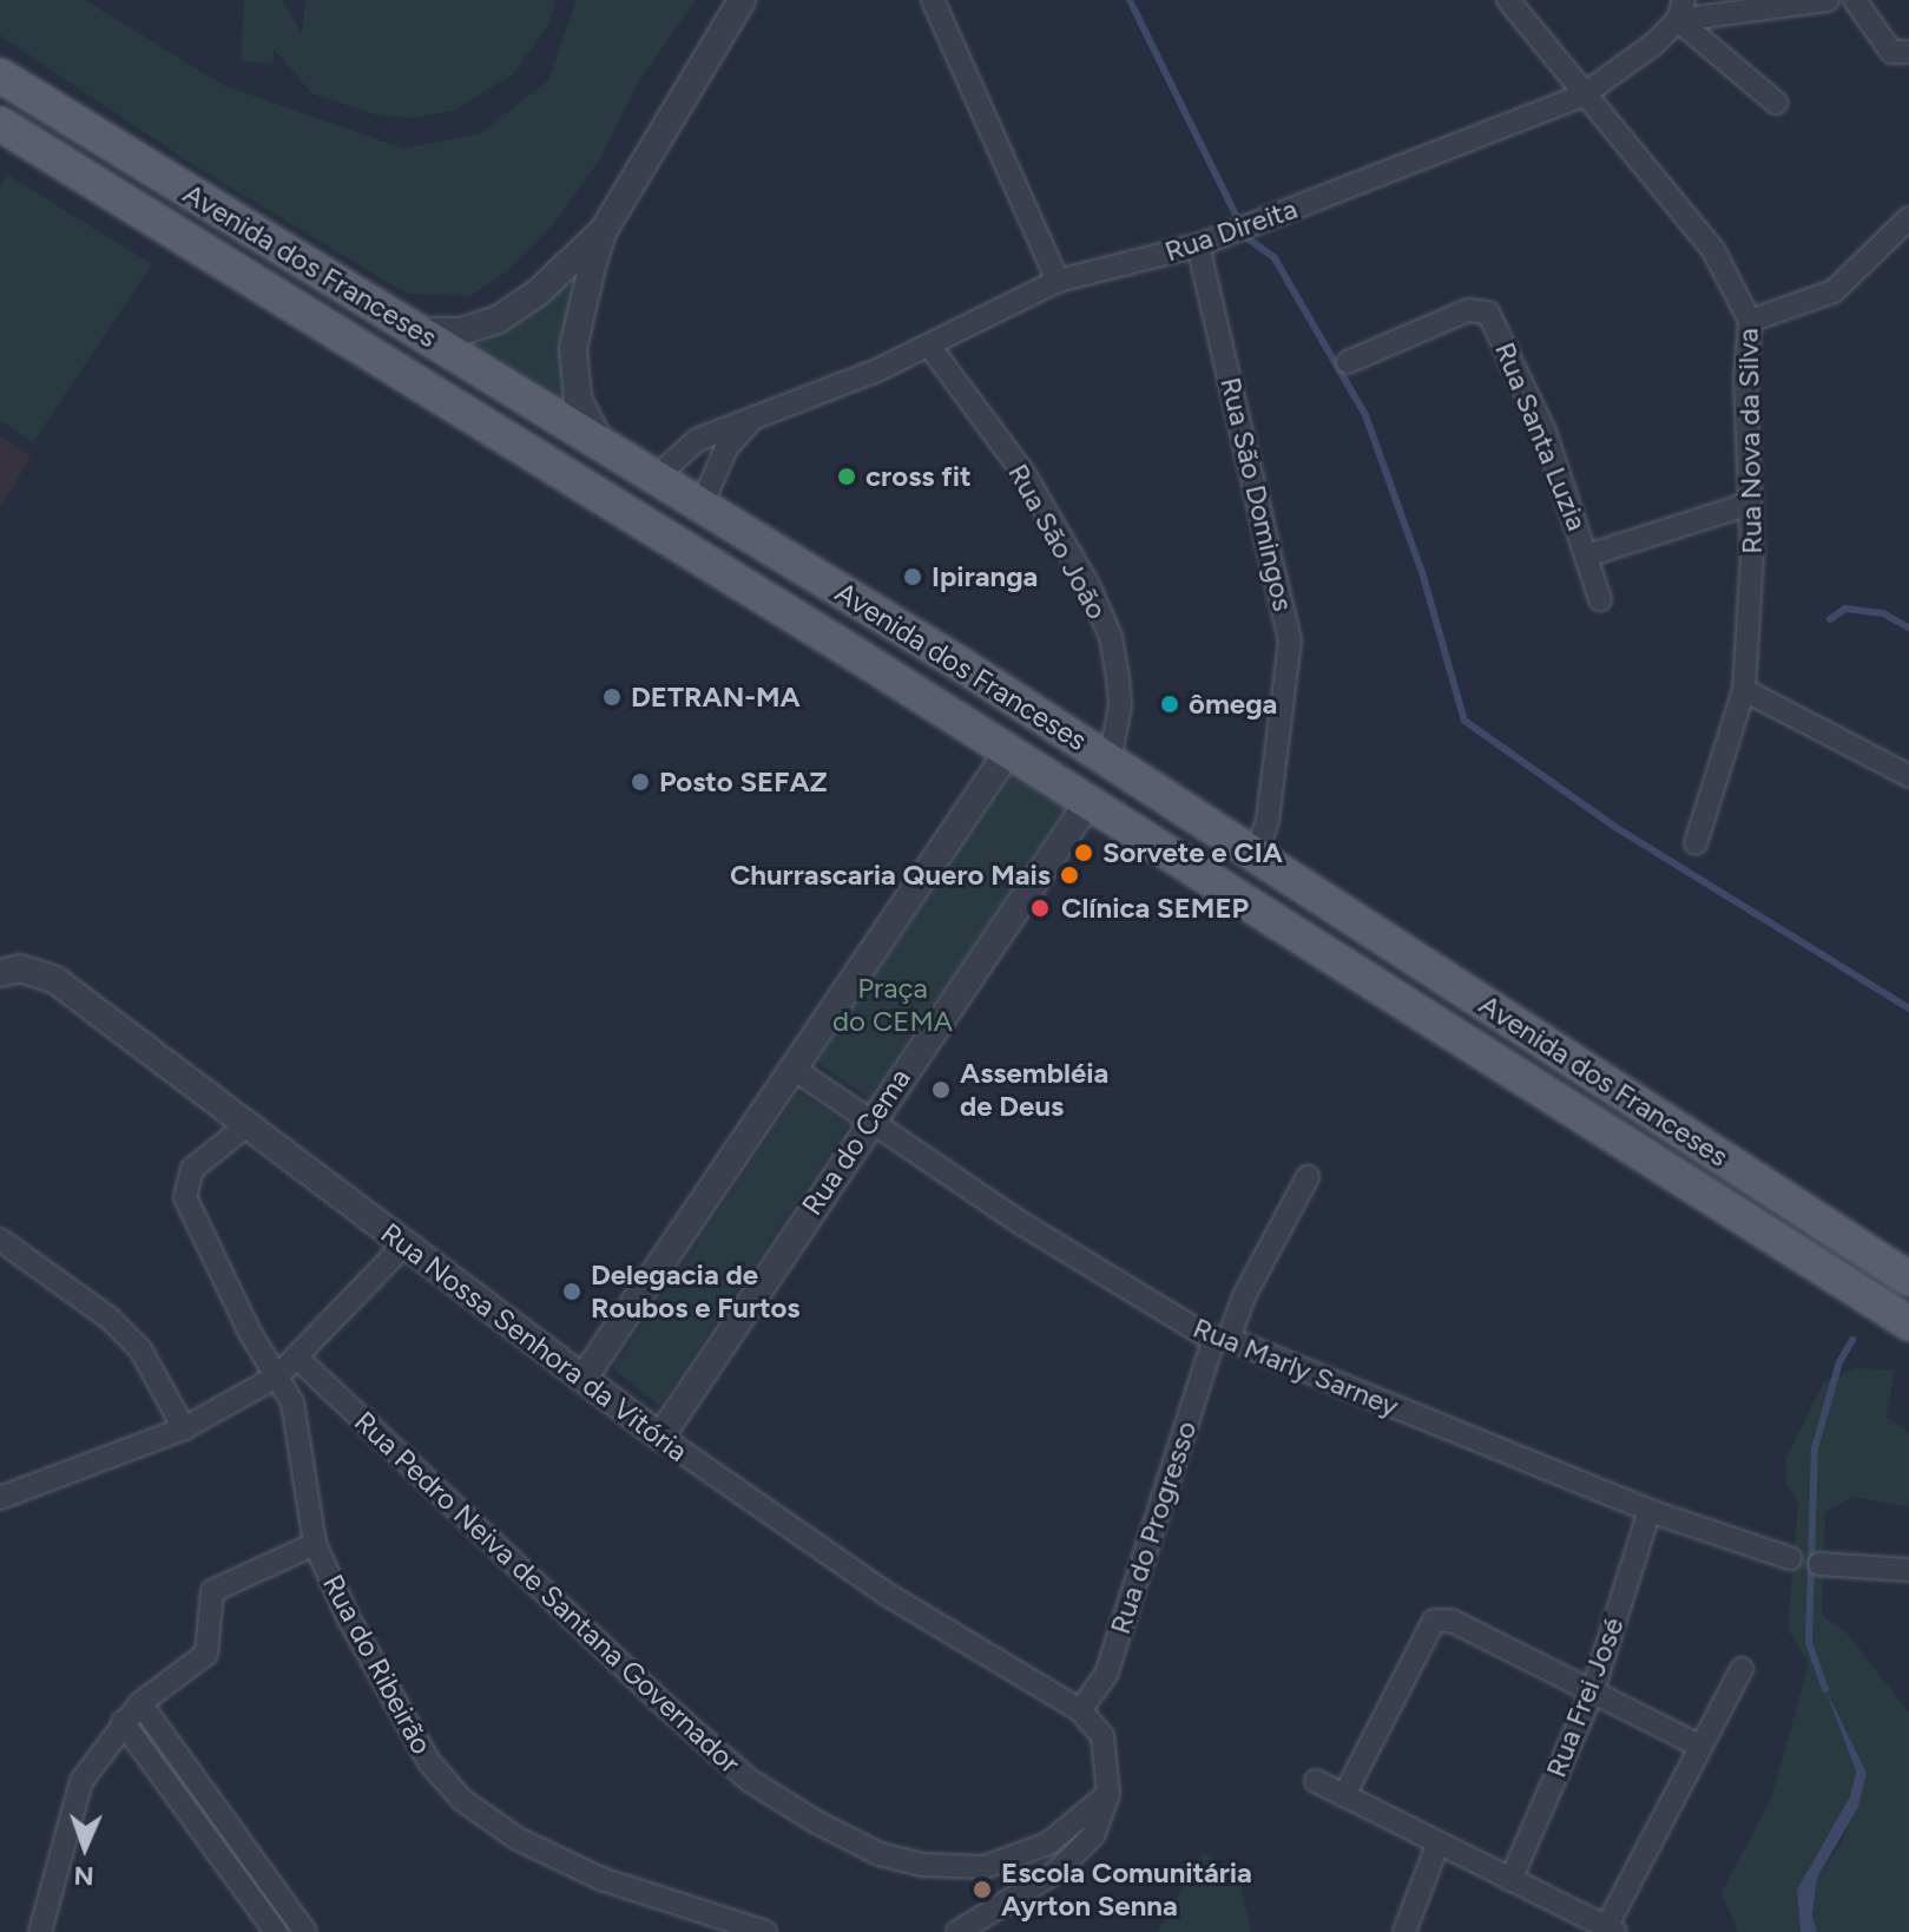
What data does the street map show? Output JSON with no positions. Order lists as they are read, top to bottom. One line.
{"streets":{"main road":["Avenida dos Franceses"],"street":["Rua Direita","Rua Santa Luzia","Rua Nova da Silva","Rua São Domingos","Rua São João","Rua do Cema","Rua Nossa Senhora da Vitória","Rua Marly Sarney","Rua do Progresso","Rua Pedro Neiva de Santana Governador","Rua do Ribeirão","Rua Frei José"]},"crossings":[["Rua Direita","Avenida dos Franceses"],["Rua Direita","Rua Nova da Silva"],["Rua Direita","Rua São Domingos"],["Rua Direita","Rua São João"],["Avenida dos Franceses","Rua São Domingos"],["Avenida dos Franceses","Rua São João"],["Avenida dos Franceses","Rua do Cema"],["Rua do Cema","Rua Nossa Senhora da Vitória"],["Rua do Cema","Rua Marly Sarney"],["Rua Nossa Senhora da Vitória","Rua do Progresso"],["Rua Nossa Senhora da Vitória","Rua do Ribeirão"],["Rua Marly Sarney","Rua do Progresso"],["Rua Marly Sarney","Rua Frei José"]],"parks":["Praça do CEMA"],"places":["cross fit","Ipiranga","DETRAN-MA","ômega","Posto SEFAZ","Sorvete e CIA","Churrascaria Quero Mais","Clínica SEMEP","Assembléia de Deus","Delegacia de Roubos e Furtos","Escola Comunitária Ayrton Senna"],"north":"bottom"}
